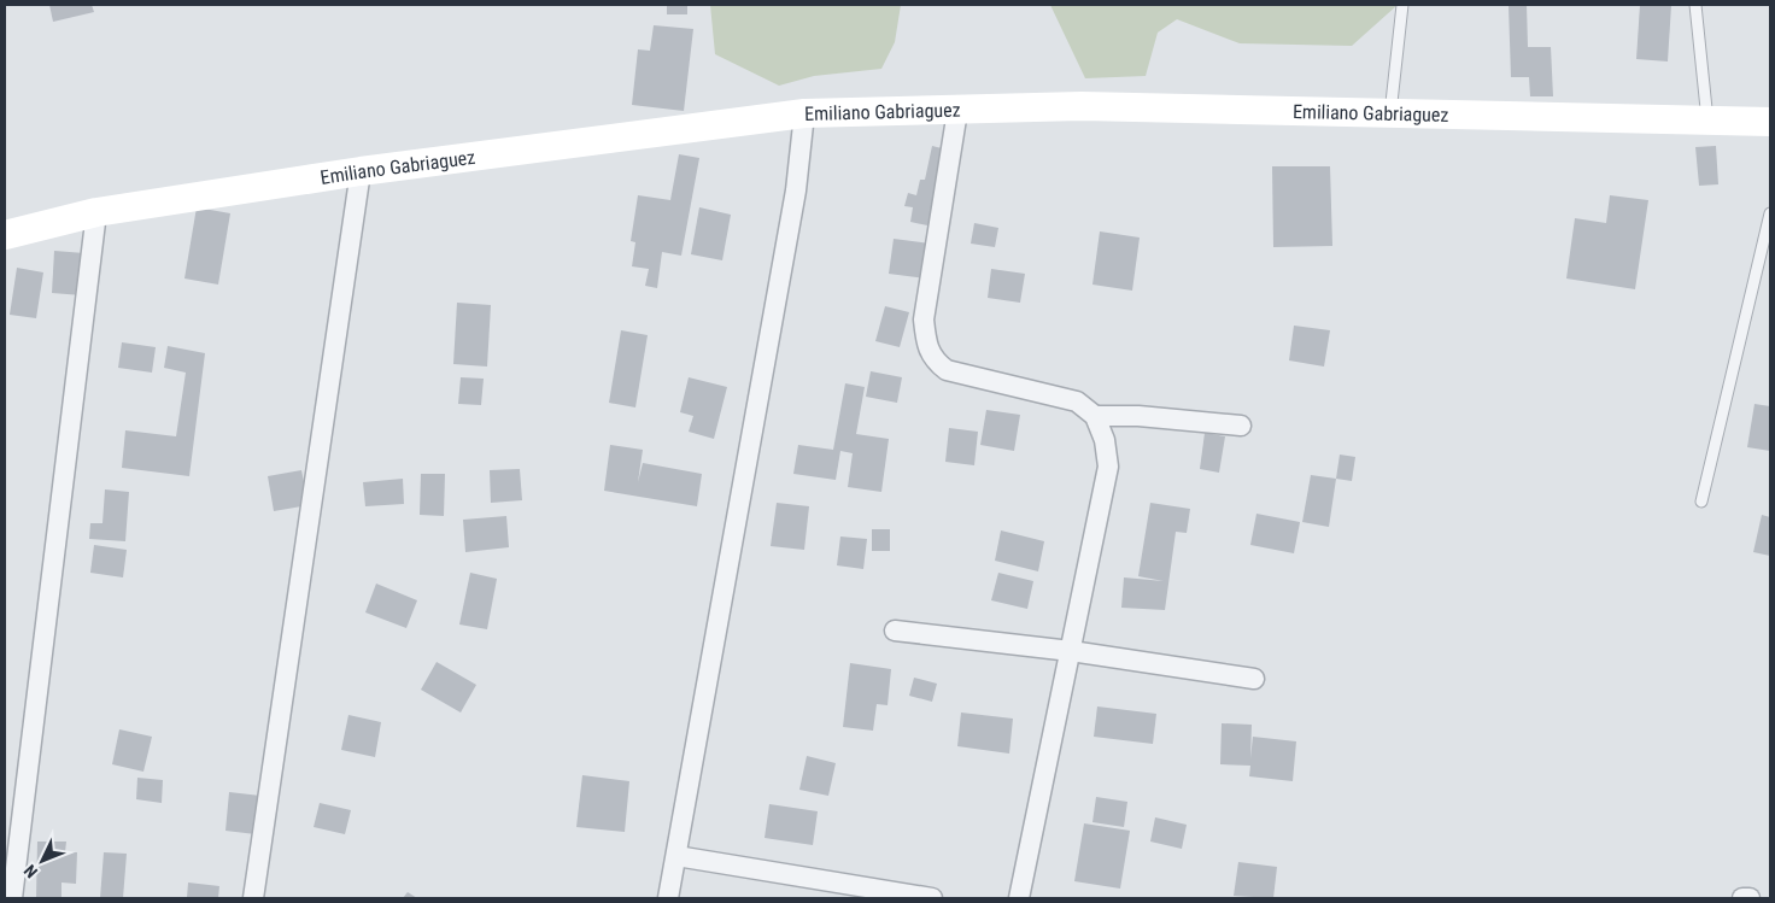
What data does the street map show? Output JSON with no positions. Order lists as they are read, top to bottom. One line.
{"streets":{"main road":["Emiliano Gabriaguez"]},"north":"bottom left"}
